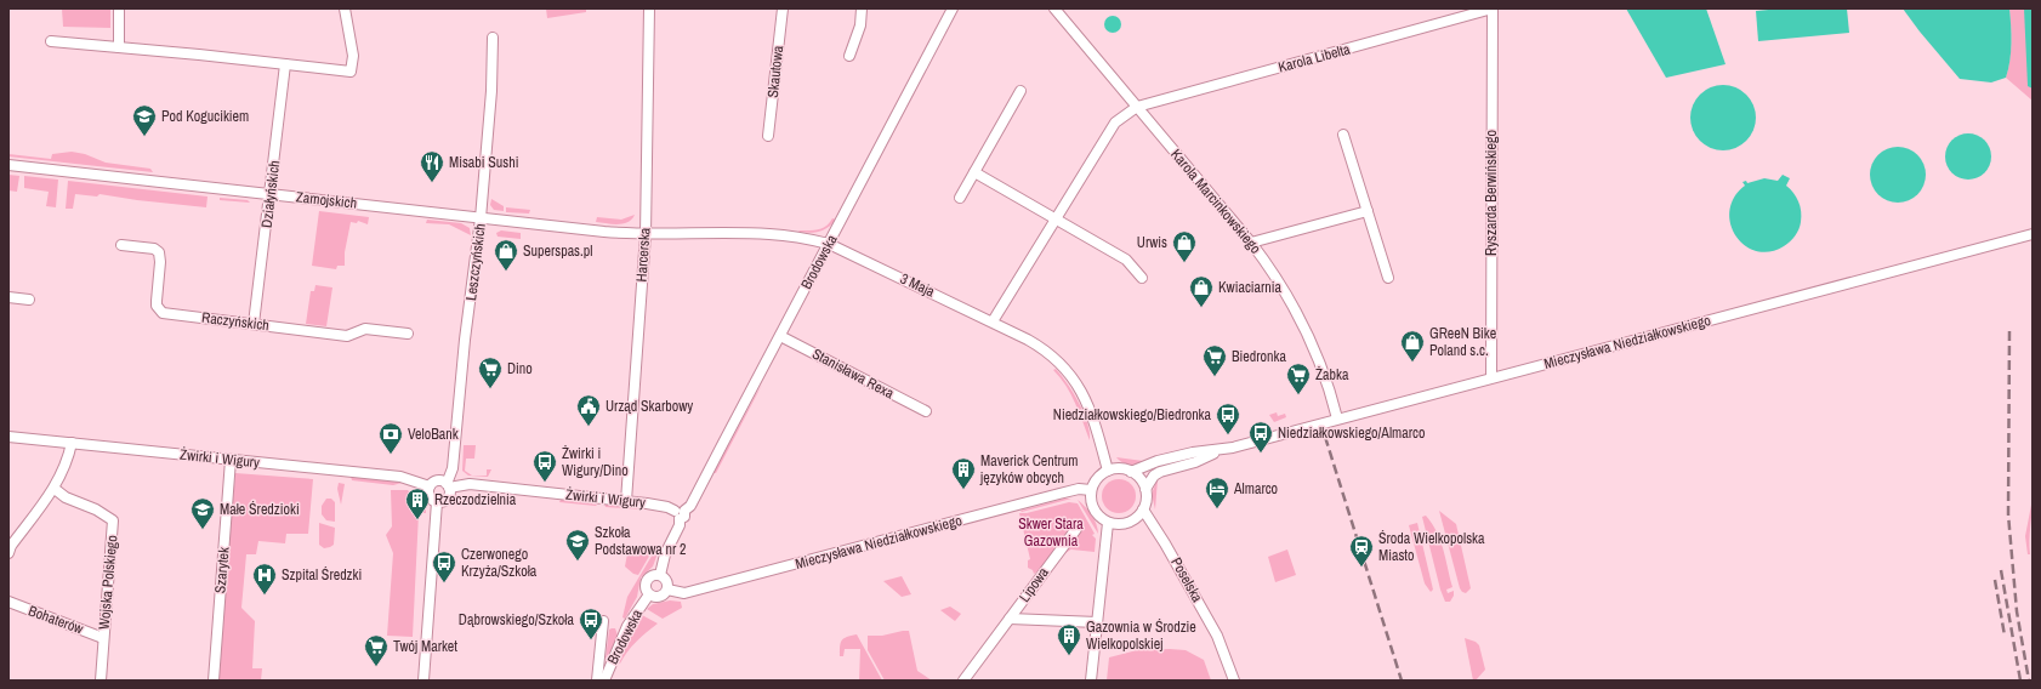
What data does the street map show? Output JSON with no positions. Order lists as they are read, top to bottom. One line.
{"streets":{"street":["Karola Libelta","Skautowa","Ryszarda Berwińskiego","Działyńskich","Zamojskich","Karola Marcinkowskiego","Harcerska","Leszczyńskich","Brodowska","3 Maja","Raczyńskich","Mieczysława Niedziałkowskiego","Stanisława Rexa","Żwirki i Wigury","Szarytek","Poselska","Wojska Polskiego","Lipowa","Bohaterów"]},"crossings":[["Karola Libelta","Ryszarda Berwińskiego"],["Karola Libelta","Karola Marcinkowskiego"],["Ryszarda Berwińskiego","Mieczysława Niedziałkowskiego"],["Działyńskich","Zamojskich"],["Działyńskich","Raczyńskich"],["Zamojskich","Harcerska"],["Zamojskich","Leszczyńskich"],["Zamojskich","3 Maja"],["Karola Marcinkowskiego","Mieczysława Niedziałkowskiego"],["Harcerska","3 Maja"],["Harcerska","Żwirki i Wigury"],["Leszczyńskich","Żwirki i Wigury"],["Brodowska","3 Maja"],["Brodowska","Mieczysława Niedziałkowskiego"],["Brodowska","Stanisława Rexa"],["Brodowska","Żwirki i Wigury"],["3 Maja","Mieczysława Niedziałkowskiego"],["3 Maja","Poselska"],["Mieczysława Niedziałkowskiego","Poselska"],["Żwirki i Wigury","Szarytek"],["Wojska Polskiego","Bohaterów"]],"parks":["Skwer Stara Gazownia"],"places":{"school or university":["Pod Kogucikiem","Małe Średzioki","Szkoła Podstawowa nr 2"],"restaurant":["Misabi Sushi"],"shop":["Urwis","Superspas.pl","Kwiaciarnia","GReeN Bike Poland s.c."],"supermarket":["Biedronka","Dino","Żabka","Twój Market"],"public building":["Urząd Skarbowy"],"bus stop":["Niedziałkowskiego/Biedronka","Niedziałkowskiego/Almarco","Żwirki i Wigury/Dino","Czerwonego Krzyża/Szkoła","Dąbrowskiego/Szkoła"],"bank":["VeloBank"],"building":["Maverick Centrum języków obcych","Rzeczodzielnia","Gazownia w Środzie Wielkopolskiej"],"hotel":["Almarco"],"station":["Środa Wielkopolska Miasto"],"hospital":["Szpital Średzki"]}}
